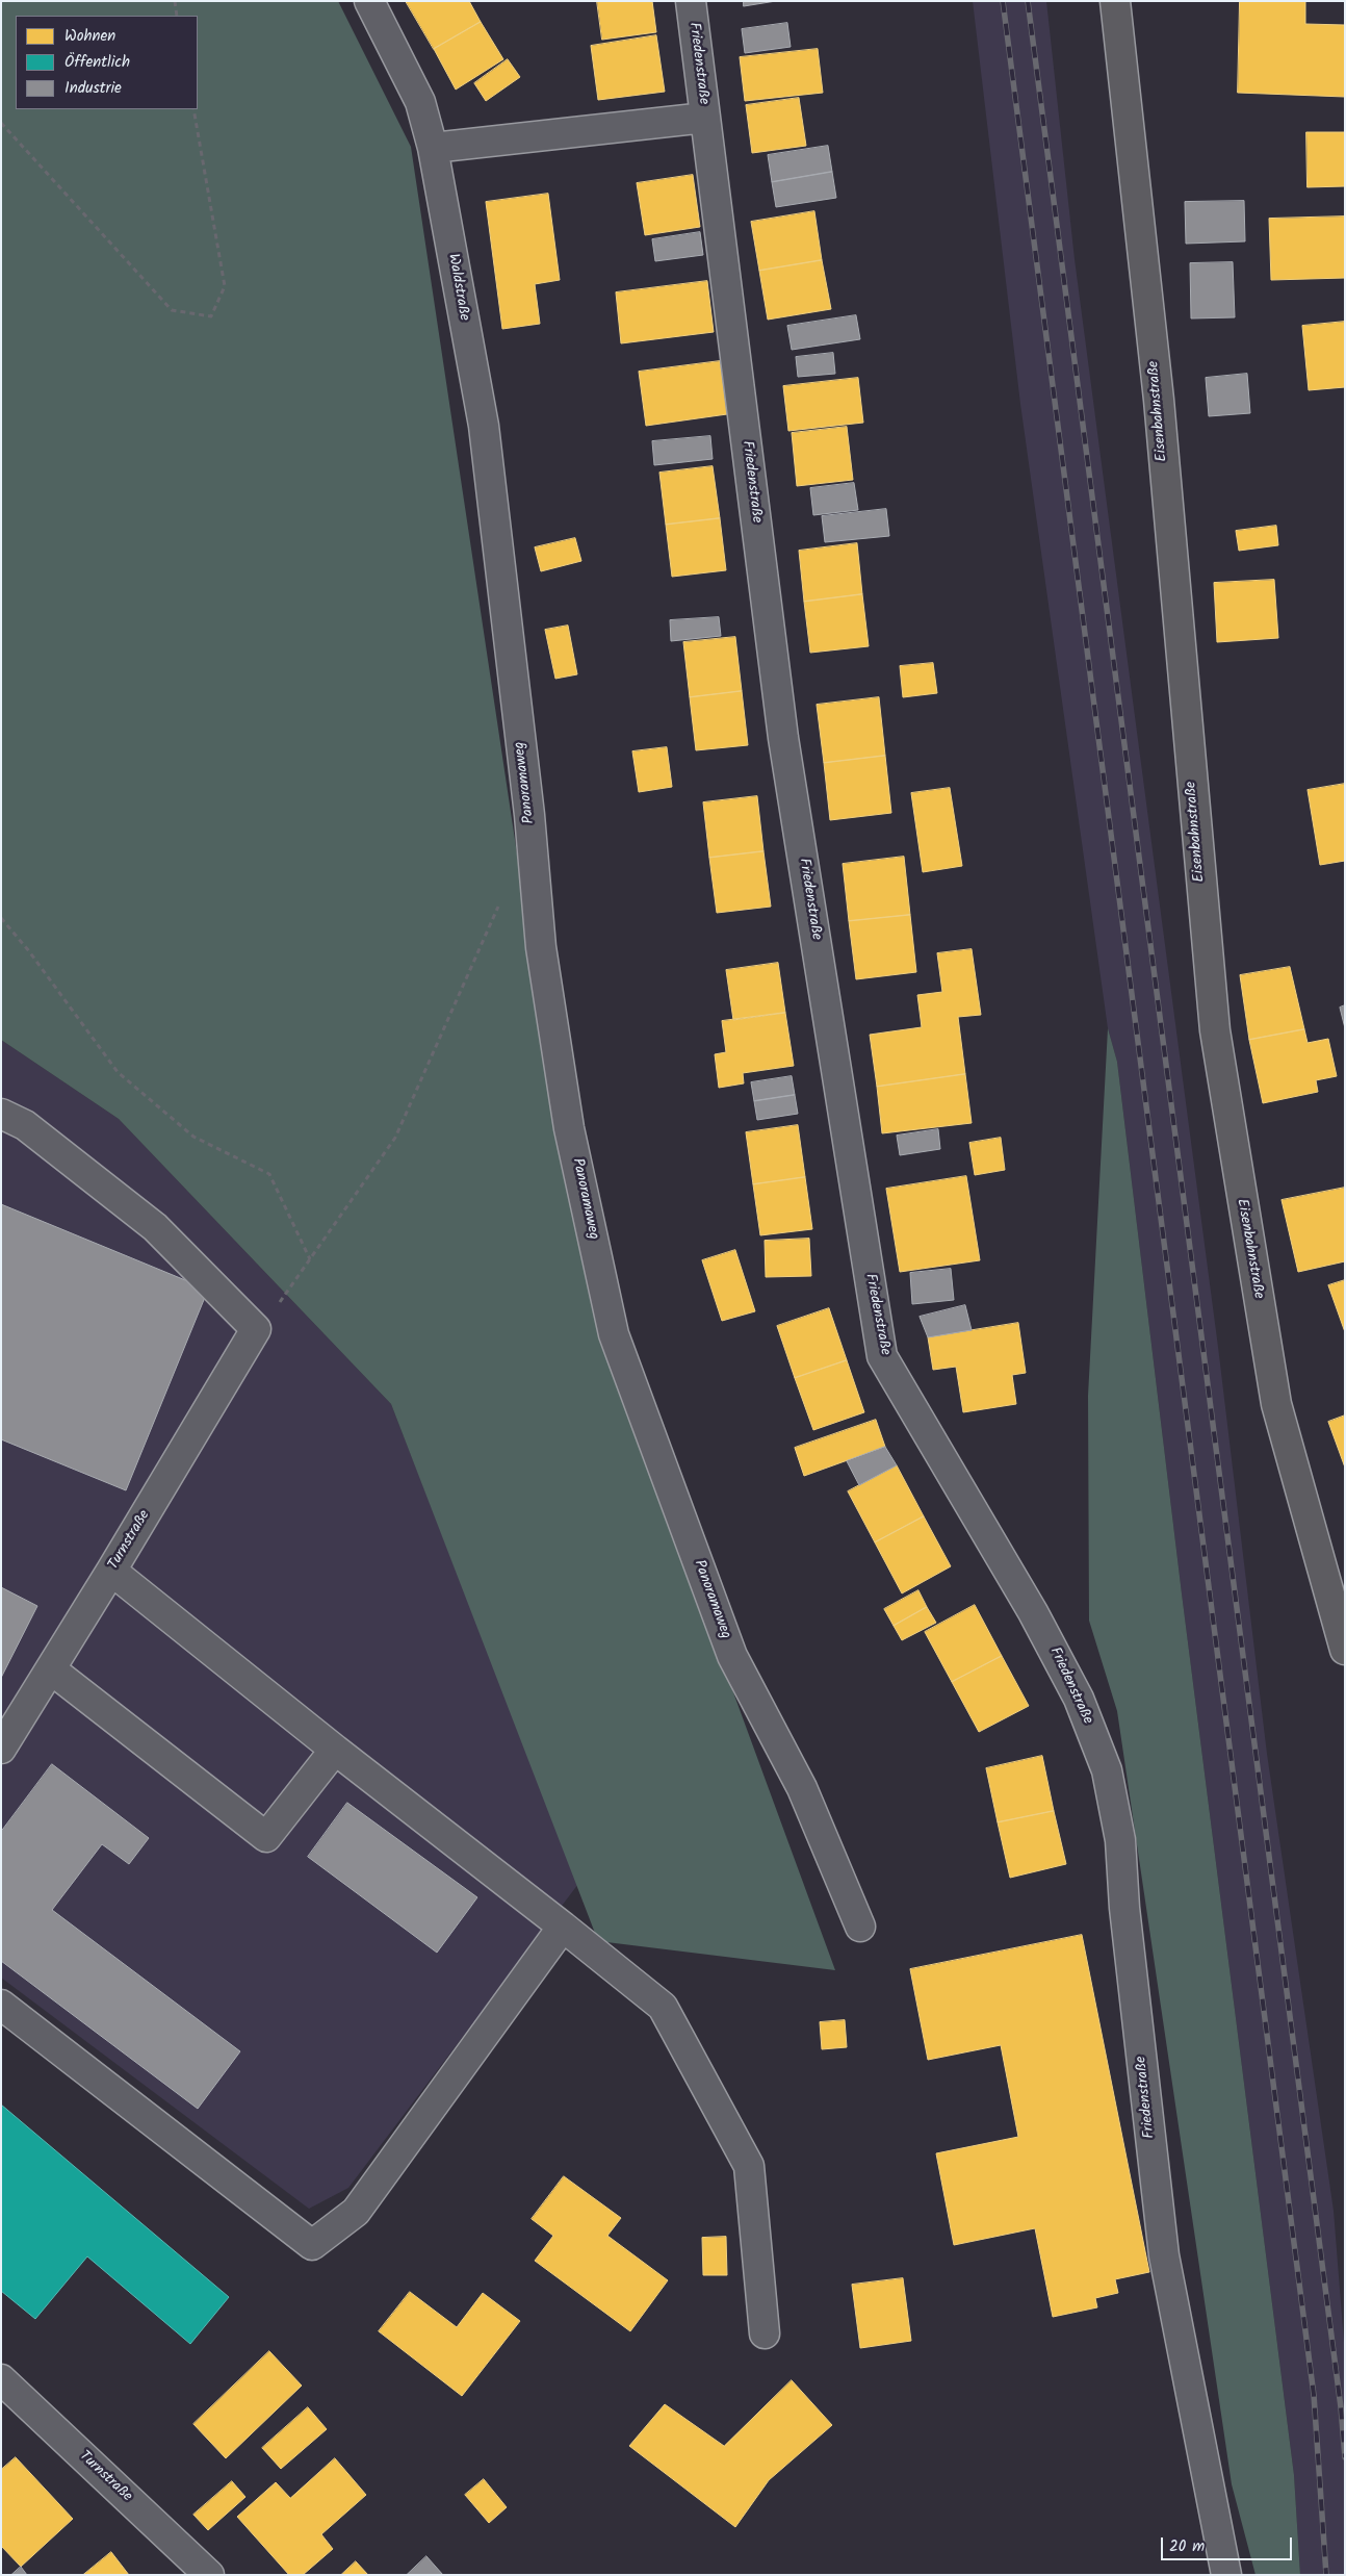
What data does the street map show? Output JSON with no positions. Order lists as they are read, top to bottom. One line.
{"streets":{"main road":["Eisenbahnstraße"],"street":["Friedenstraße","Waldstraße","Panoramaweg","Turnstraße"]},"crossings":[["Waldstraße","Panoramaweg"]],"legend":["Wohnen","Öffentlich","Industrie"],"scale_bar":"20 m"}
